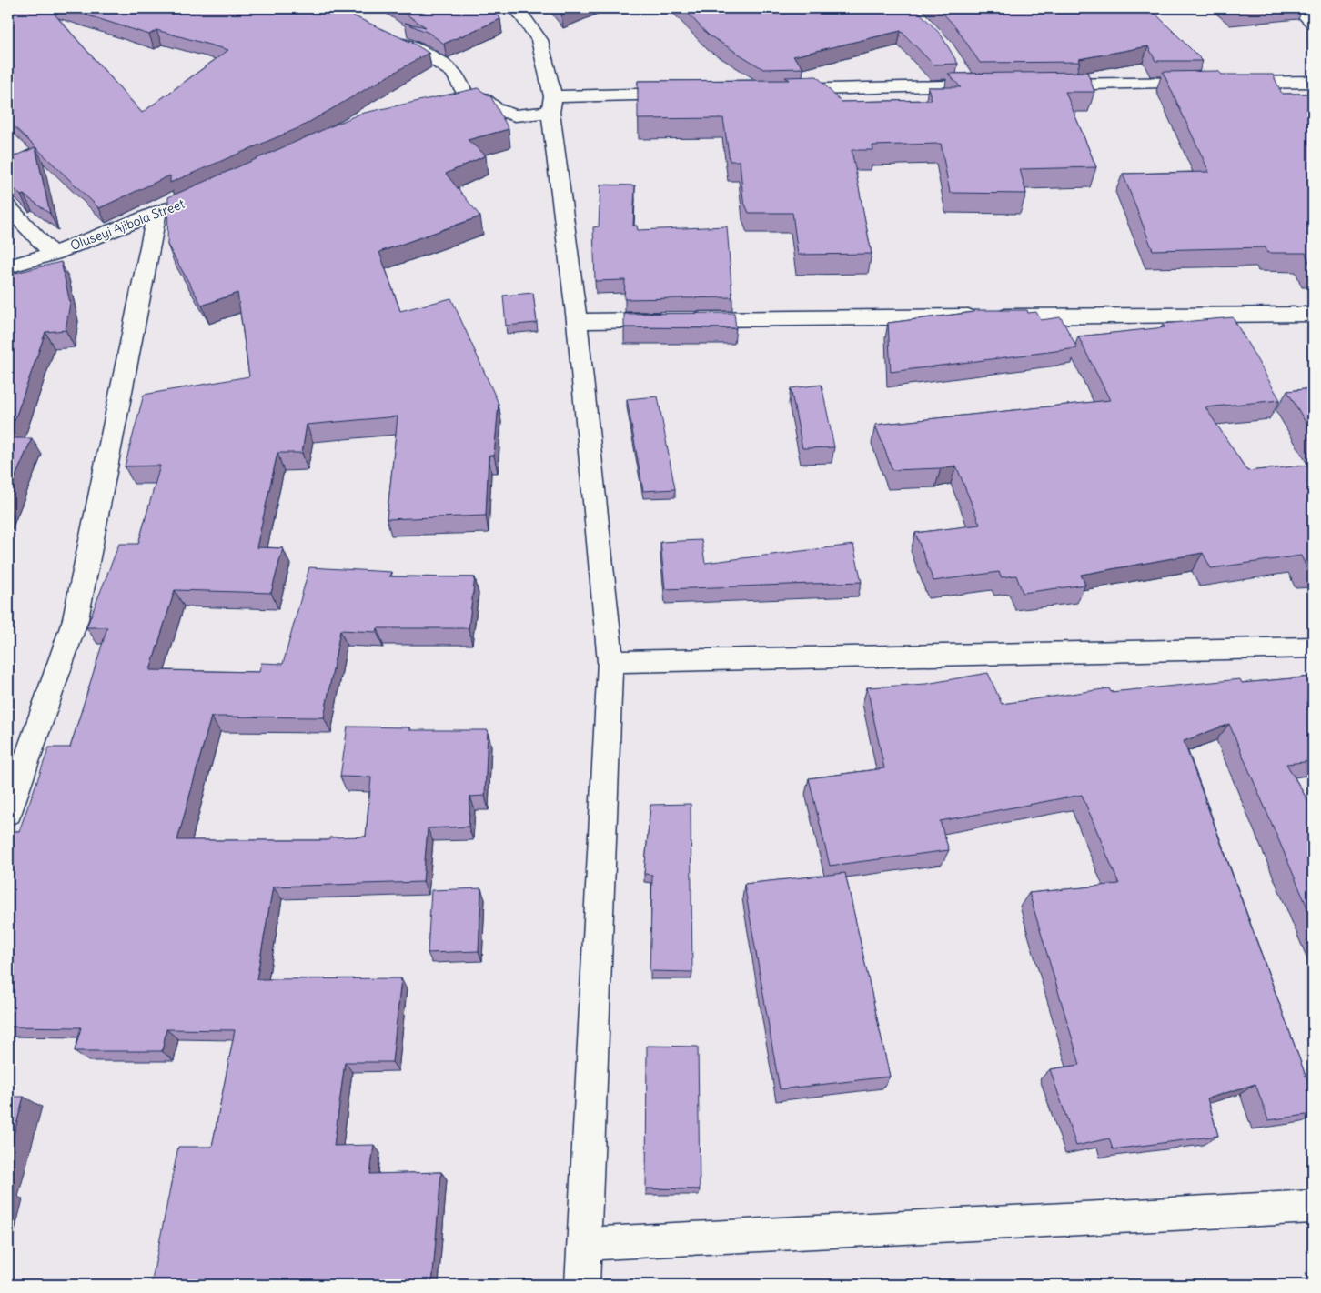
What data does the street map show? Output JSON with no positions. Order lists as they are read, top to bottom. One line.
{"streets":{"street":["Oluseyi Ajibola Street"]}}
